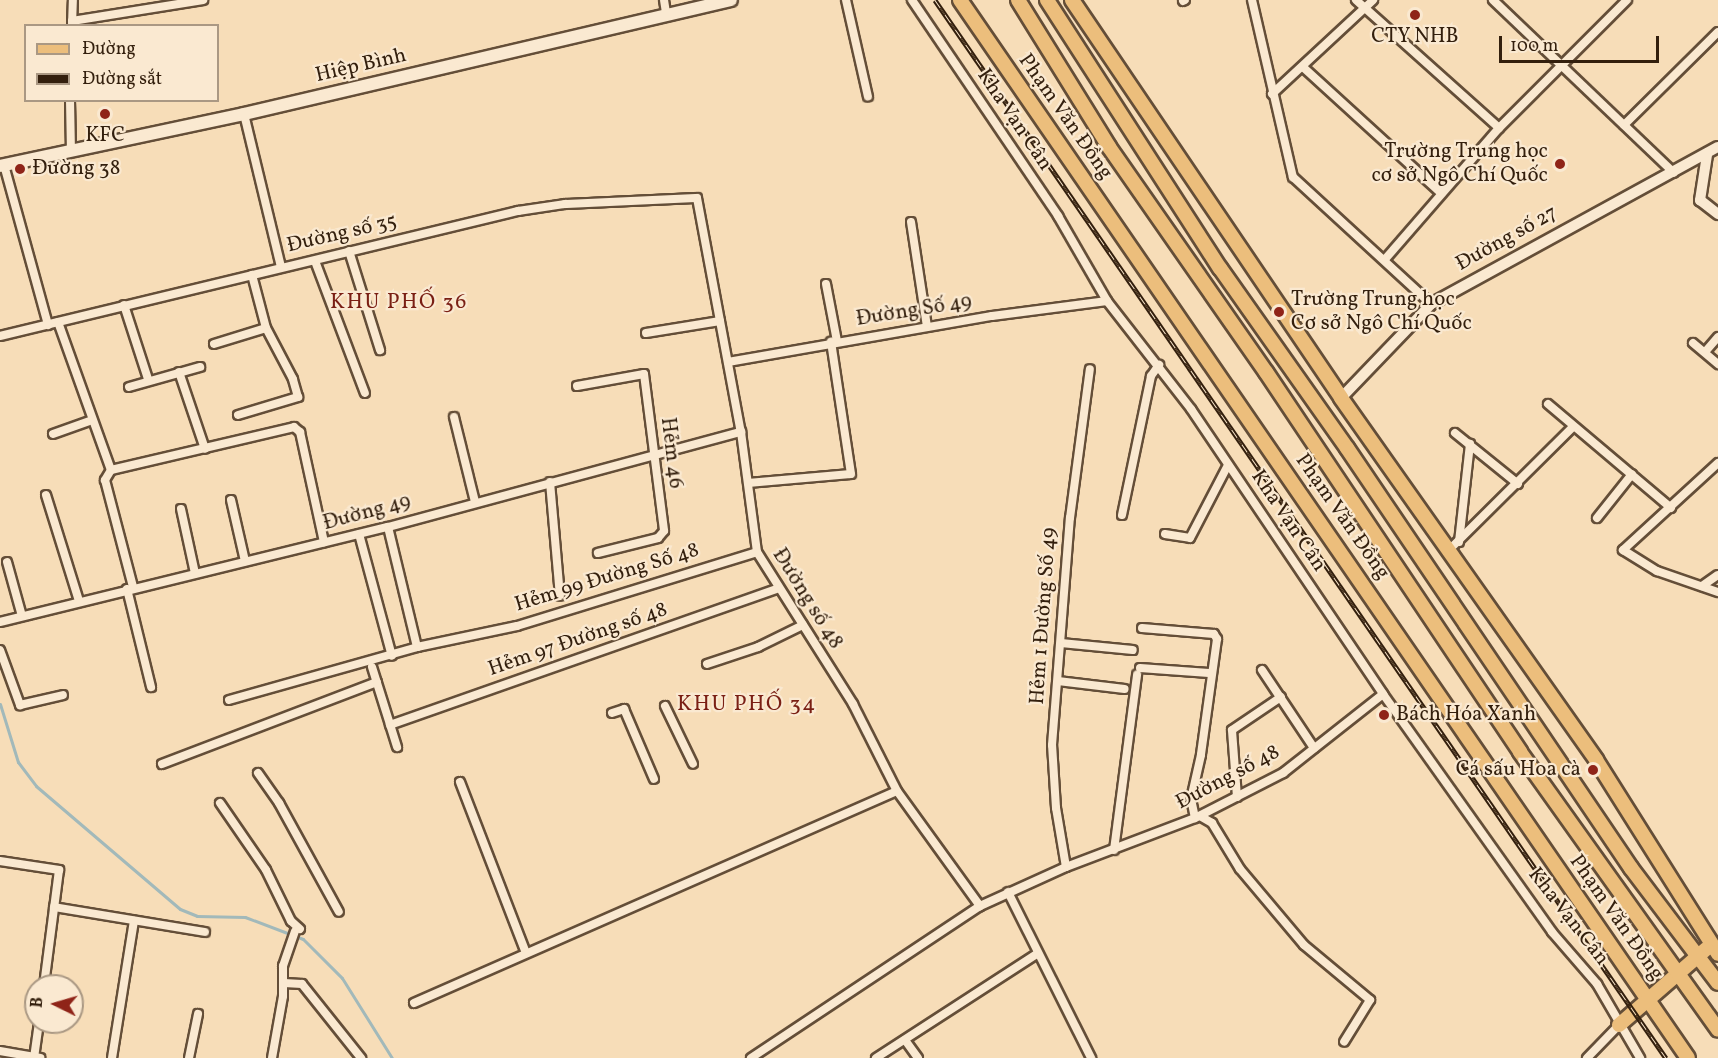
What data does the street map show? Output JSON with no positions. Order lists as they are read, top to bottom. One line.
{"streets":{"main road":["Hiệp Bình","Phạm Văn Đồng"],"street":["Kha Vạn Cân","Đường số 35","Đường số 27","Đường Số 49","Hẻm 46","Đường 49","Hẻm 99 Đường Số 48","Đường số 48","Hẻm 1 Đường Số 49","Hẻm 97 Đường số 48"]},"crossings":[["Kha Vạn Cân","Đường Số 49"],["Kha Vạn Cân","Đường số 48"],["Đường số 35","Đường số 48"],["Đường Số 49","Đường số 48"],["Hẻm 46","Đường 49"],["Đường 49","Đường số 48"],["Hẻm 99 Đường Số 48","Đường số 48"],["Đường số 48","Hẻm 1 Đường Số 49"],["Đường số 48","Hẻm 97 Đường số 48"]],"districts":["KHU PHỐ 36","KHU PHỐ 34"],"places":["CTY NHB","KFC","Trường Trung học cơ sở Ngô Chí Quốc","Đường 38","Trường Trung học Cơ sở Ngô Chí Quốc","Bách Hóa Xanh","Cá sấu Hoa cà"],"legend":["Đường","Đường sắt"],"scale_bar":"100 m","north":"left"}
